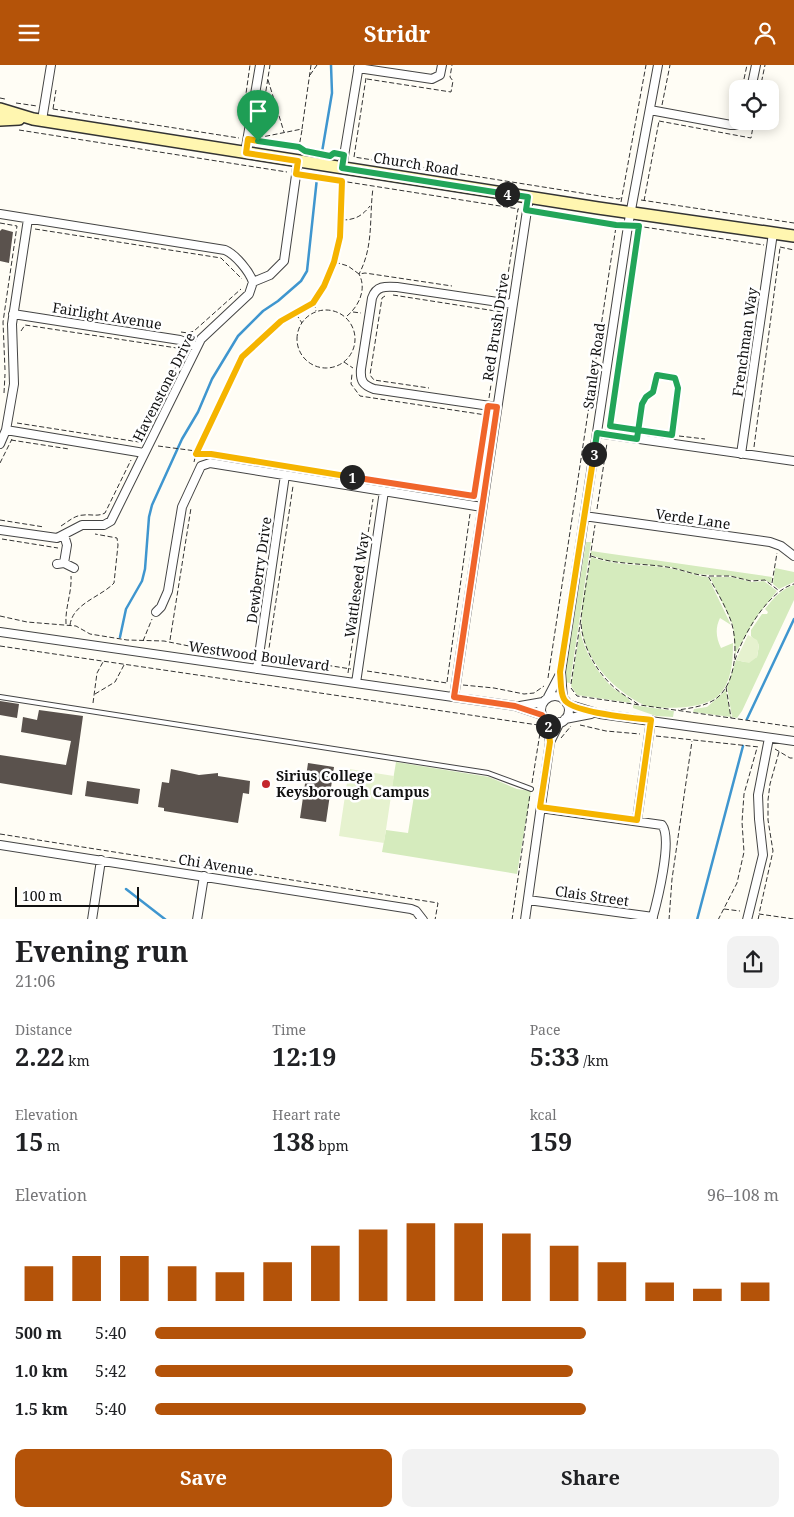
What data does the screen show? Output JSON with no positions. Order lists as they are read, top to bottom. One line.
{"streets":{"main road":["Church Road"],"street":["Fairlight Avenue","Red Brush Drive","Frenchman Way","Stanley Road","Havenstone Drive","Verde Lane","Dewberry Drive","Wattleseed Way","Westwood Boulevard","Chi Avenue","Clais Street"]},"crossings":[["Church Road","Red Brush Drive"],["Church Road","Frenchman Way"],["Church Road","Stanley Road"],["Fairlight Avenue","Havenstone Drive"],["Red Brush Drive","Westwood Boulevard"],["Stanley Road","Verde Lane"],["Stanley Road","Westwood Boulevard"],["Dewberry Drive","Westwood Boulevard"],["Wattleseed Way","Westwood Boulevard"]],"places":["Sirius College Keysborough Campus"],"scale_bar":"100 m","page":{"header":"Stridr","pins":["4","3","1","2"],"scale":"100 m","heading":["Evening run","21:06"],"stats":[["Distance","2.22 km"],["Time","12:19"],["Pace","5:33 /km"],["Elevation","15 m"],["Heart rate","138 bpm"],["kcal","159"]],"chart":["Elevation","96–108 m"],"list":[{"name":"500 m","note":"5:40"},{"name":"1.0 km","note":"5:42"},{"name":"1.5 km","note":"5:40"}],"buttons":["Save","Share"]}}
